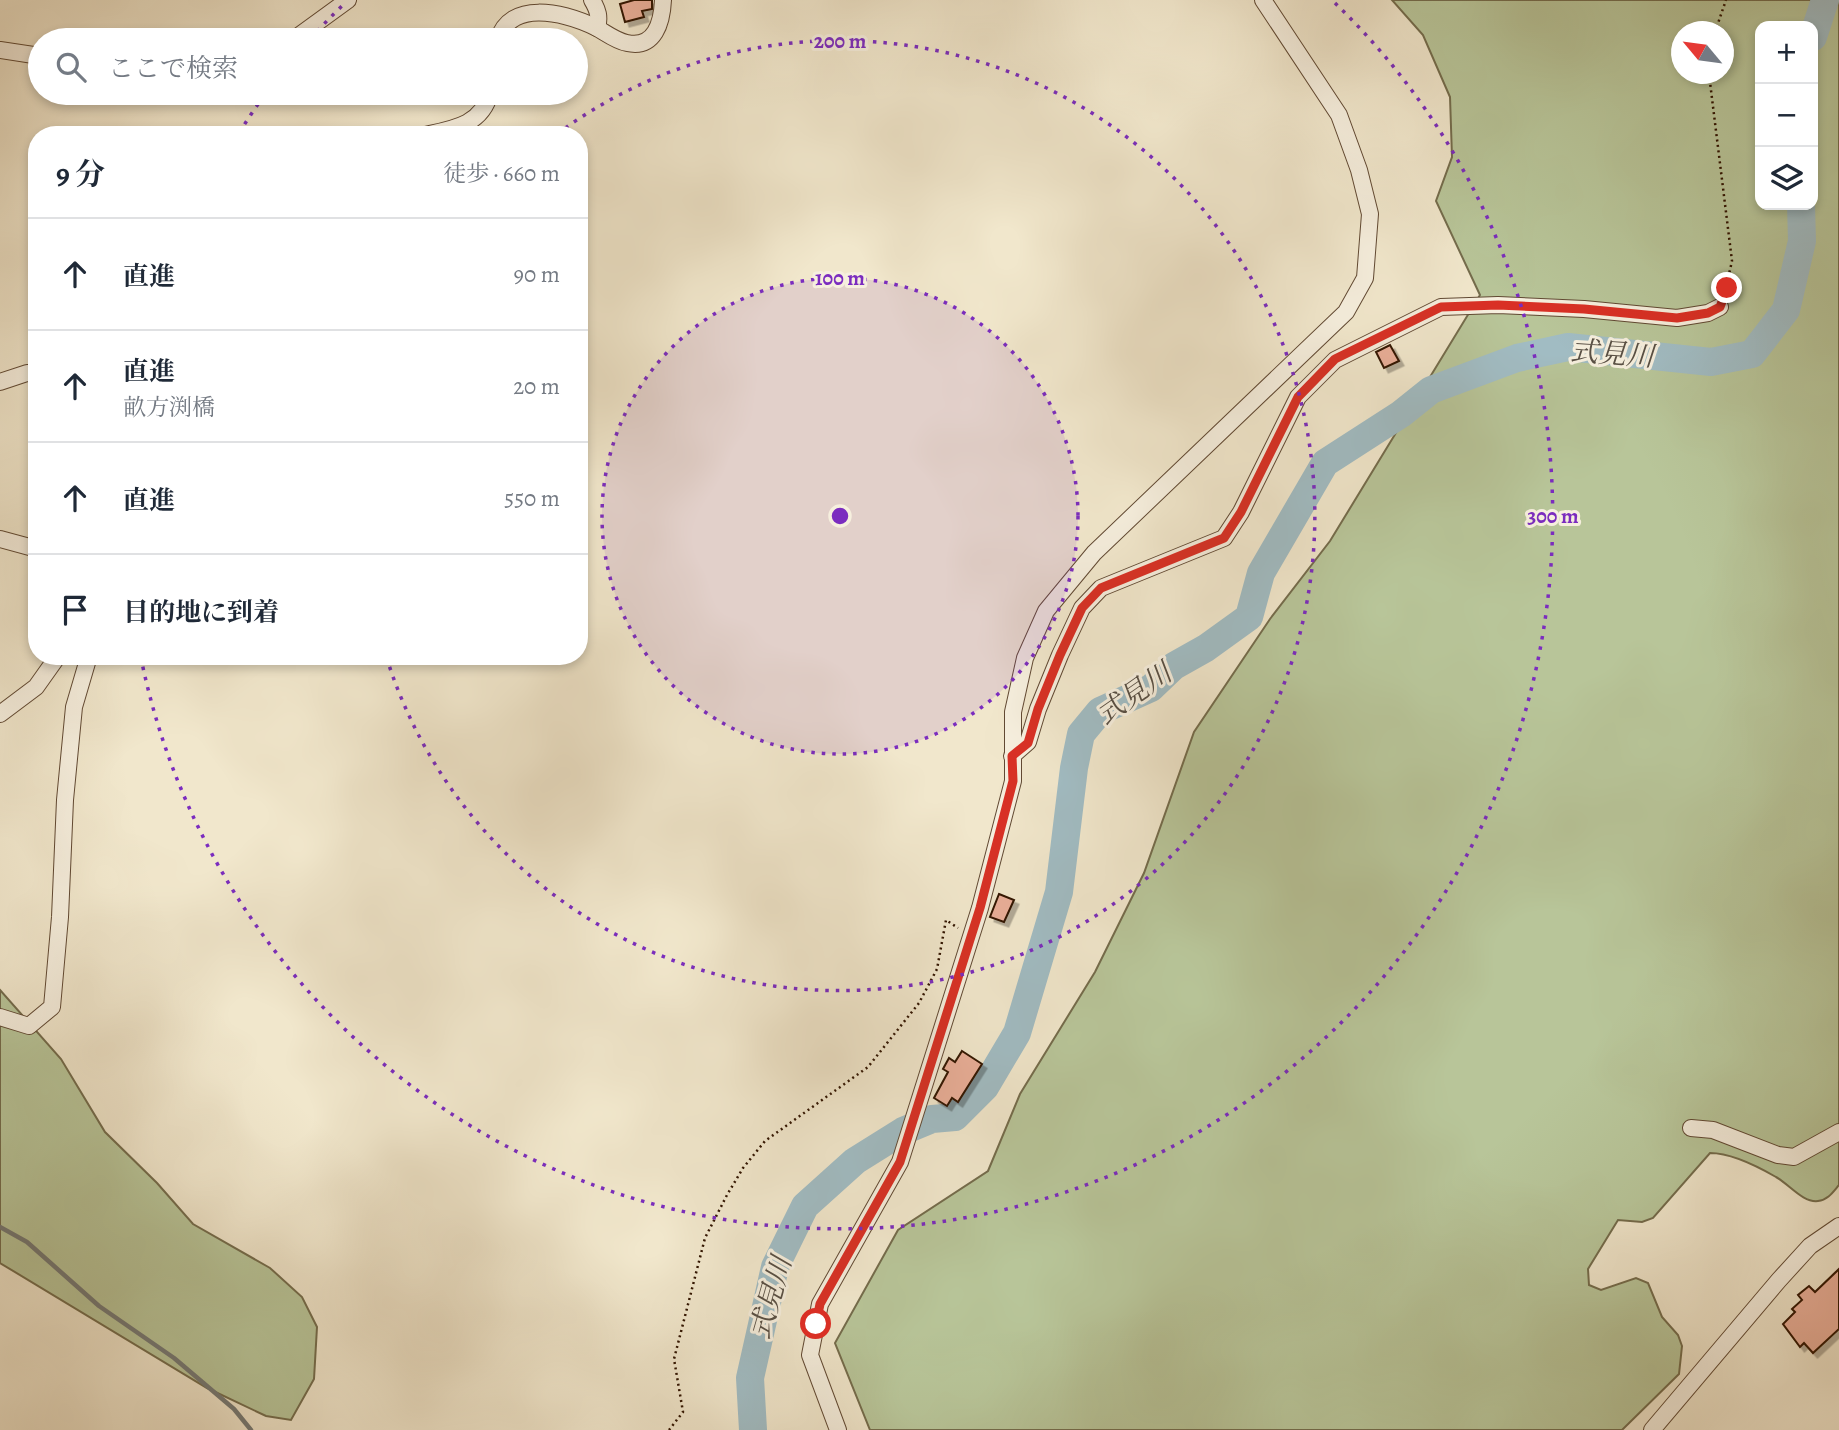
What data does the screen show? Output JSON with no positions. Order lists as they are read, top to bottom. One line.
{"water":["式見川"],"north":"top left","page":{"map_buttons":["+","−"],"search":"ここで検索","heading":["9 分","徒歩 · 660 m"],"list":[["直進","90 m"],["直進","畝方渕橋","20 m"],["直進","550 m"],"目的地に到着"]},"rings":["200 m","100 m","300 m"]}
